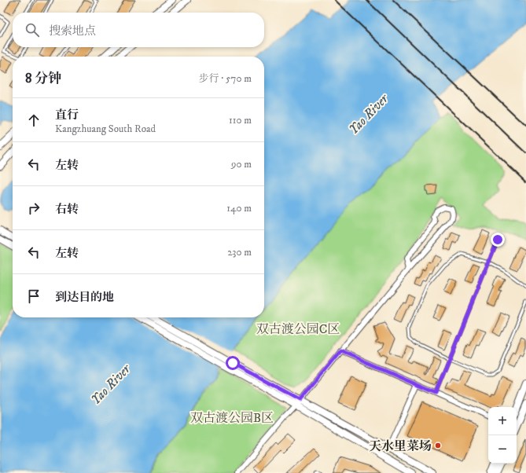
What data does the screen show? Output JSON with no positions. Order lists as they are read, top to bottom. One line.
{"water":["Yao River"],"parks":["双古渡公园C区","双古渡公园B区"],"places":["天水里菜场"],"page":{"search":"搜索地点","heading":["8 分钟","步行 · 570 m"],"list":[["直行","Kangzhuang South Road","110 m"],["左转","90 m"],["右转","140 m"],["左转","230 m"],"到达目的地"],"map_buttons":["+","−"]}}
